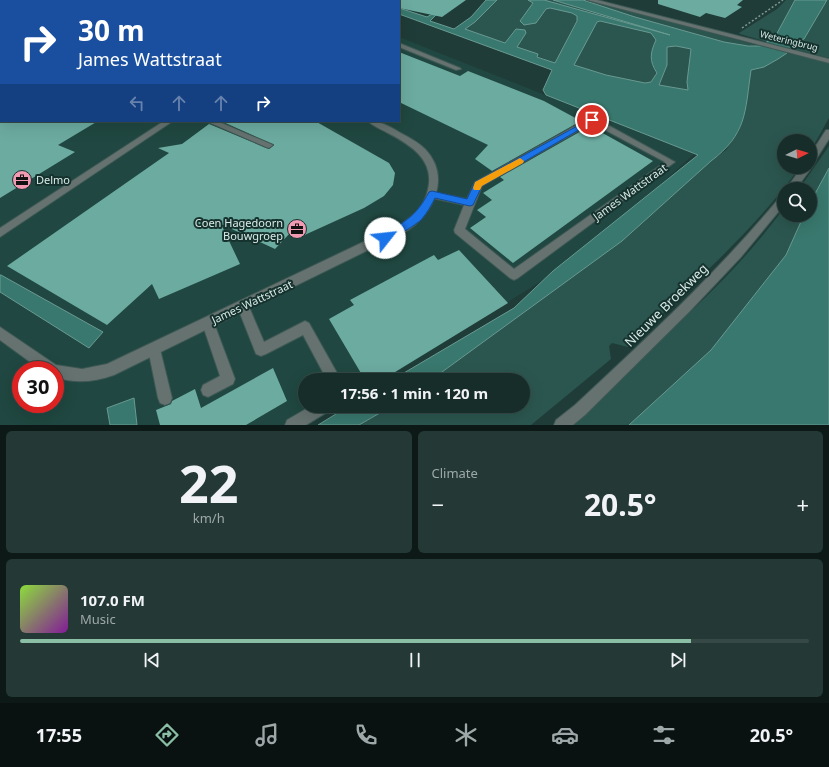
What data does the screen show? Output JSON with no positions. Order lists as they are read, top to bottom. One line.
{"streets":{"street":["Weteringbrug","James Wattstraat","Nieuwe Broekweg"]},"places":{"office":["Delmo","Coen Hagedoorn Bouwgroep"]},"north":"right","page":{"turn":["30 m","James Wattstraat"],"limit":"30","trip":"17:56 · 1 min · 120 m","tile":[["22","km/h"],"Climate"],"heat":["−","20.5°","+"],"song":["107.0 FM","Music"],"tabs":["17:55","20.5°"]}}
